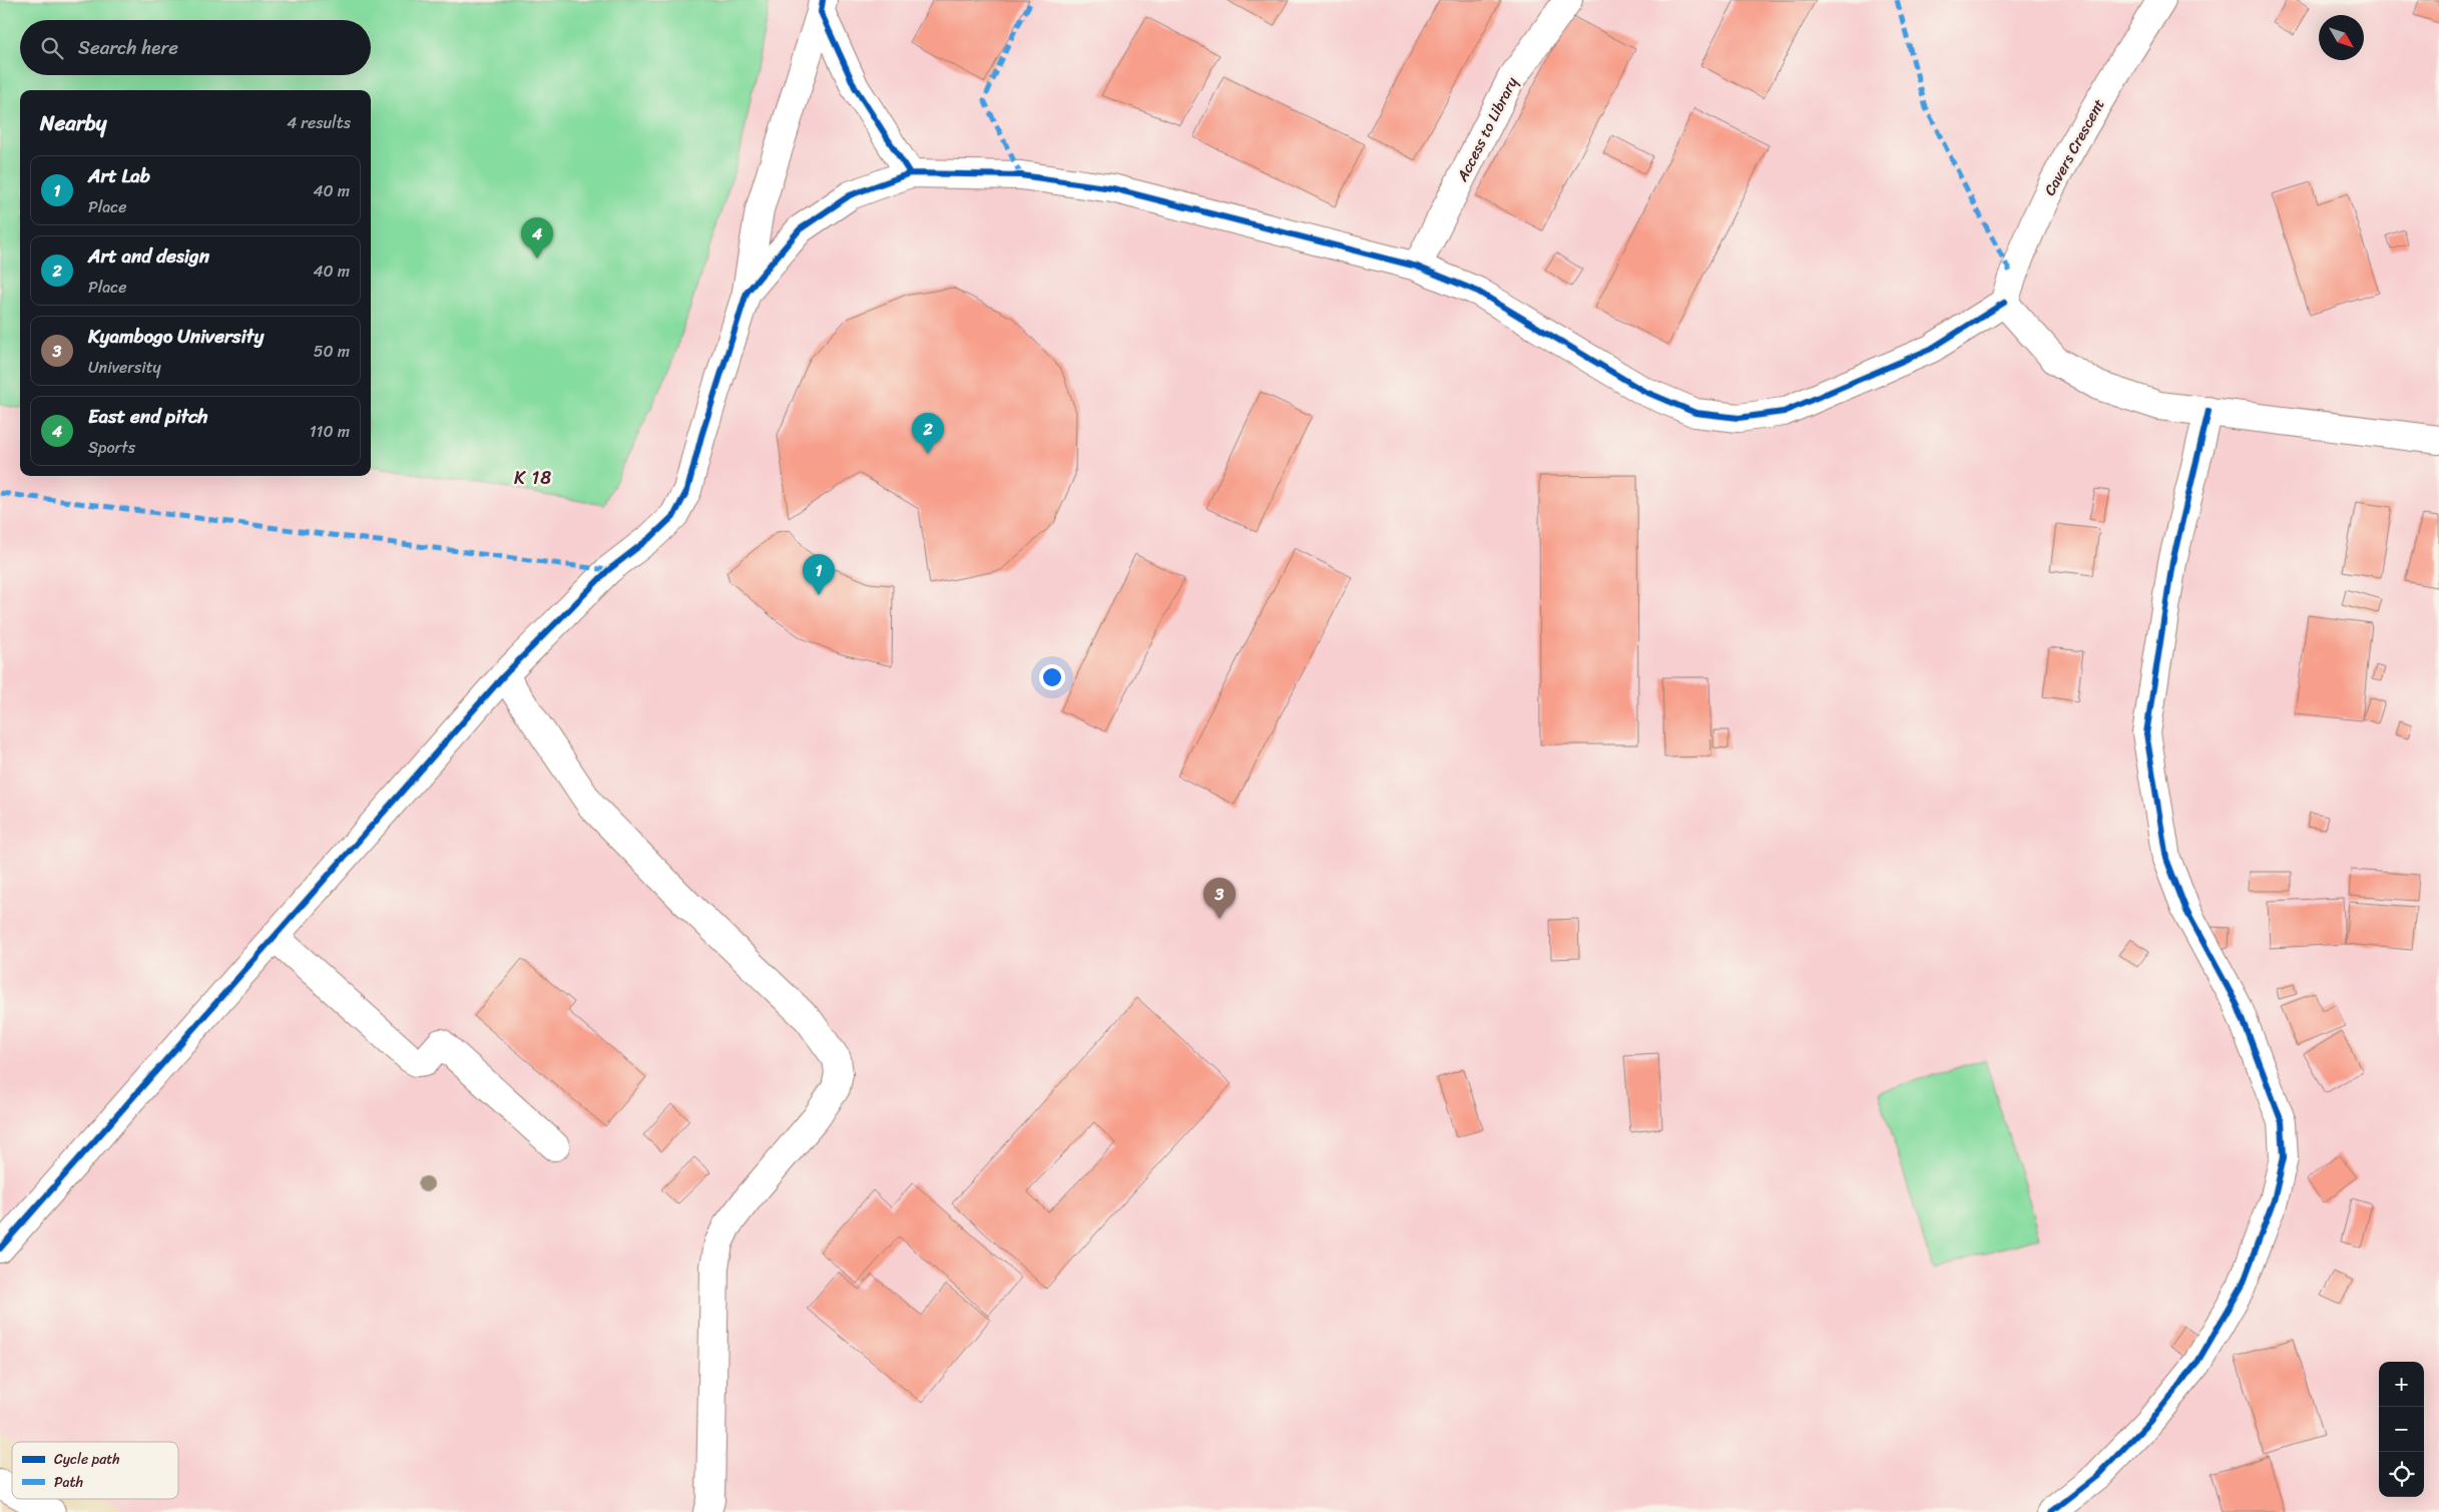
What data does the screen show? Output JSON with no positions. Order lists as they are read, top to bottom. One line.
{"streets":{"street":["Access to Library","Cavers Crescent"]},"districts":["K 18"],"legend":["Cycle path","Path"],"north":"bottom right","page":{"search":"Search here","heading":["Nearby","4 results"],"list":[{"mark":"1","name":"Art Lab","note":"Place","value":"40 m"},{"mark":"2","name":"Art and design","note":"Place","value":"40 m"},{"mark":"3","name":"Kyambogo University","note":"University","value":"50 m"},{"mark":"4","name":"East end pitch","note":"Sports","value":"110 m"}],"pins":["4","2","1","3"],"map_buttons":["+","−"]}}
